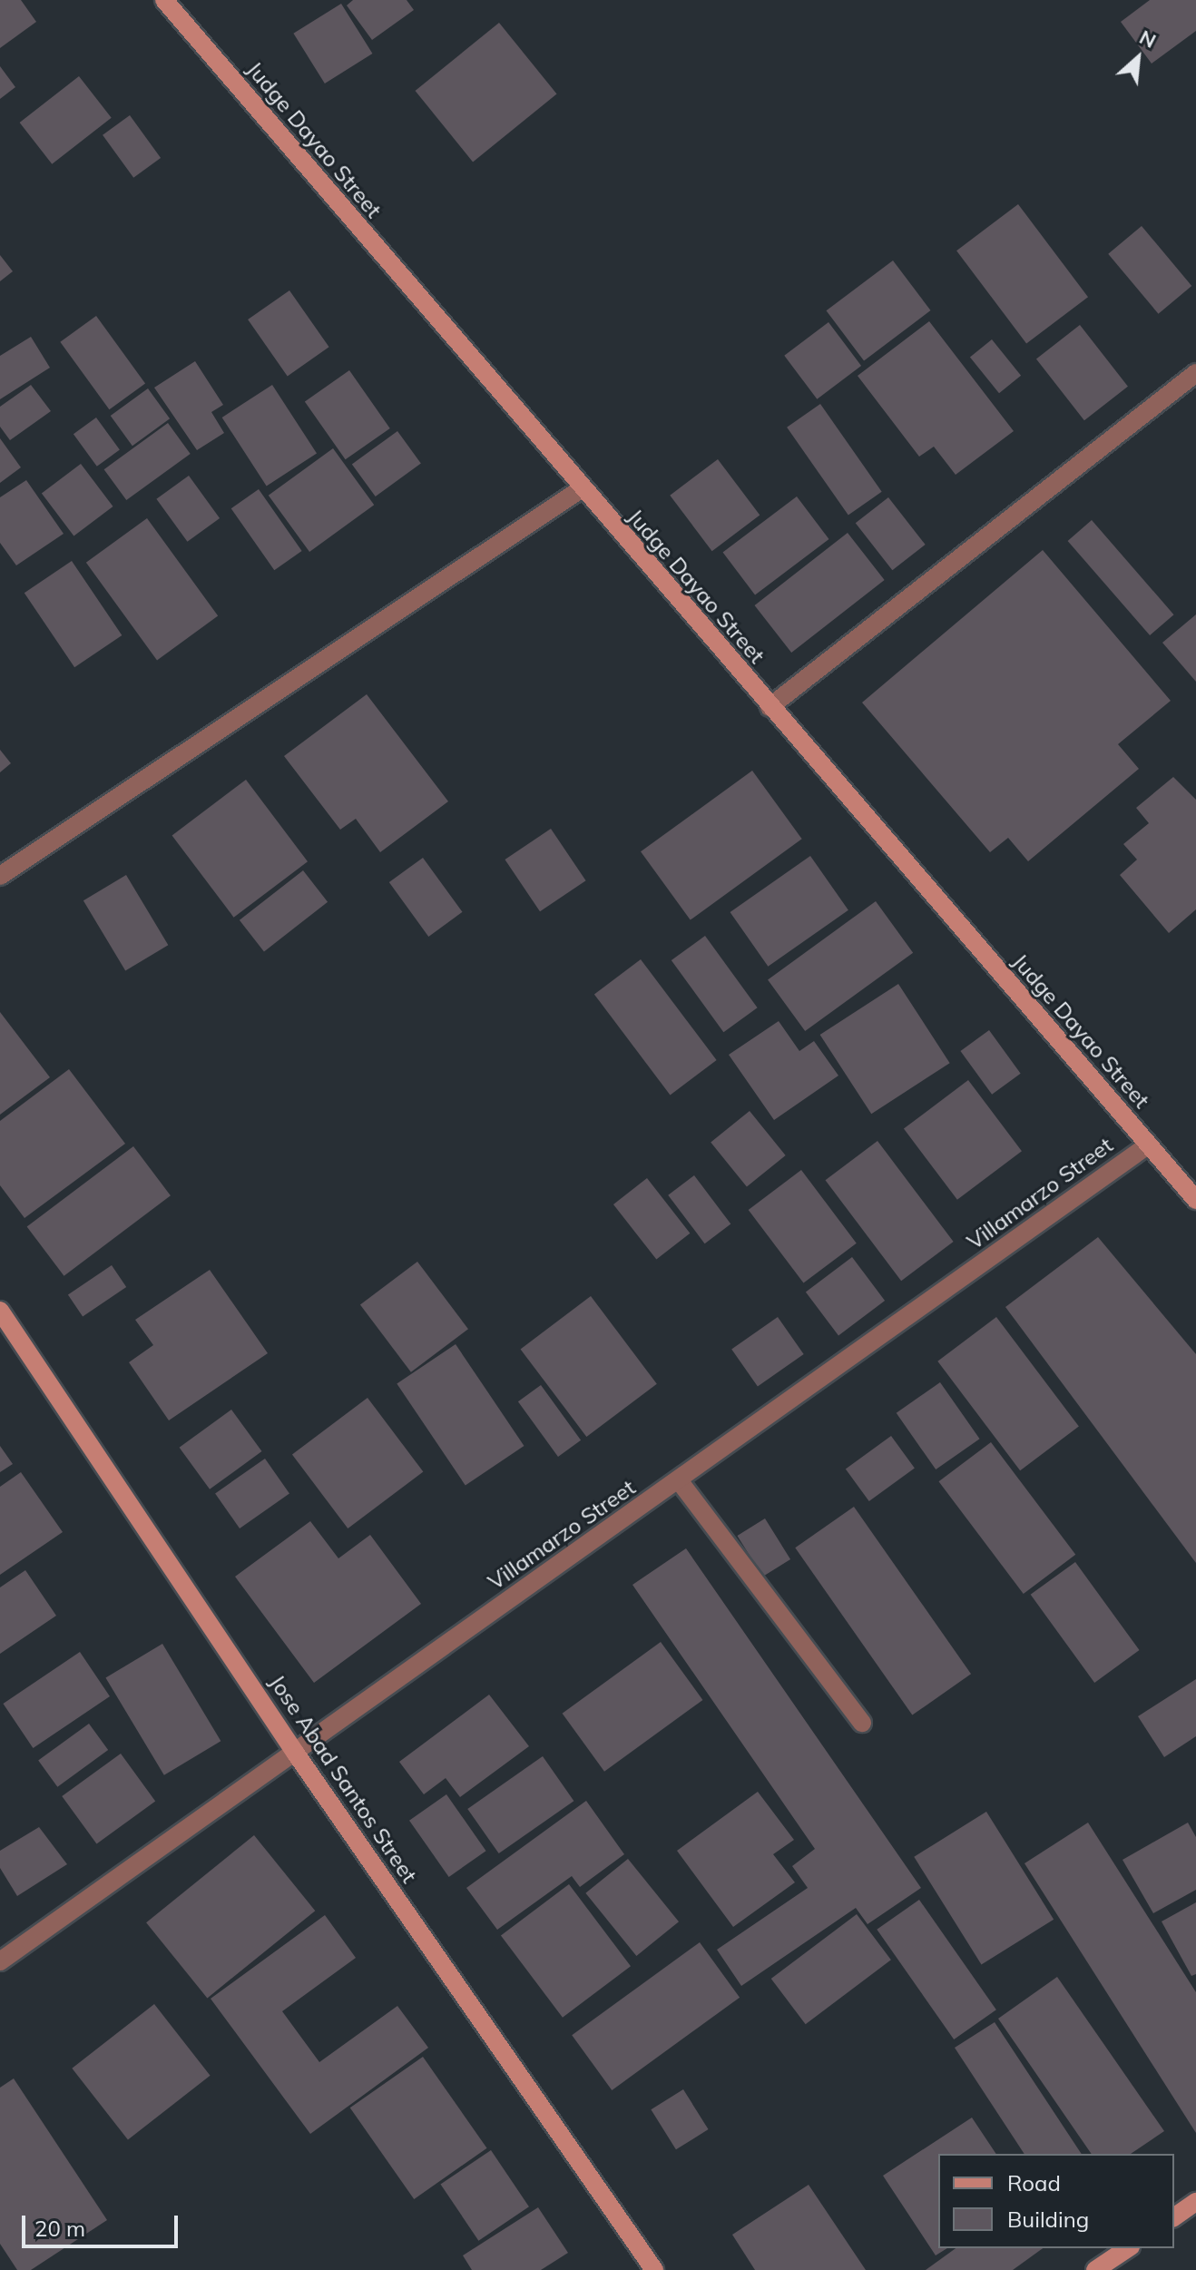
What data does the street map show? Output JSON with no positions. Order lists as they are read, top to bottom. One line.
{"streets":{"street":["Judge Dayao Street","Villamarzo Street","Jose Abad Santos Street"]},"crossings":[["Judge Dayao Street","Villamarzo Street"],["Villamarzo Street","Jose Abad Santos Street"]],"legend":["Road","Building"],"scale_bar":"20 m","north":"top right"}
